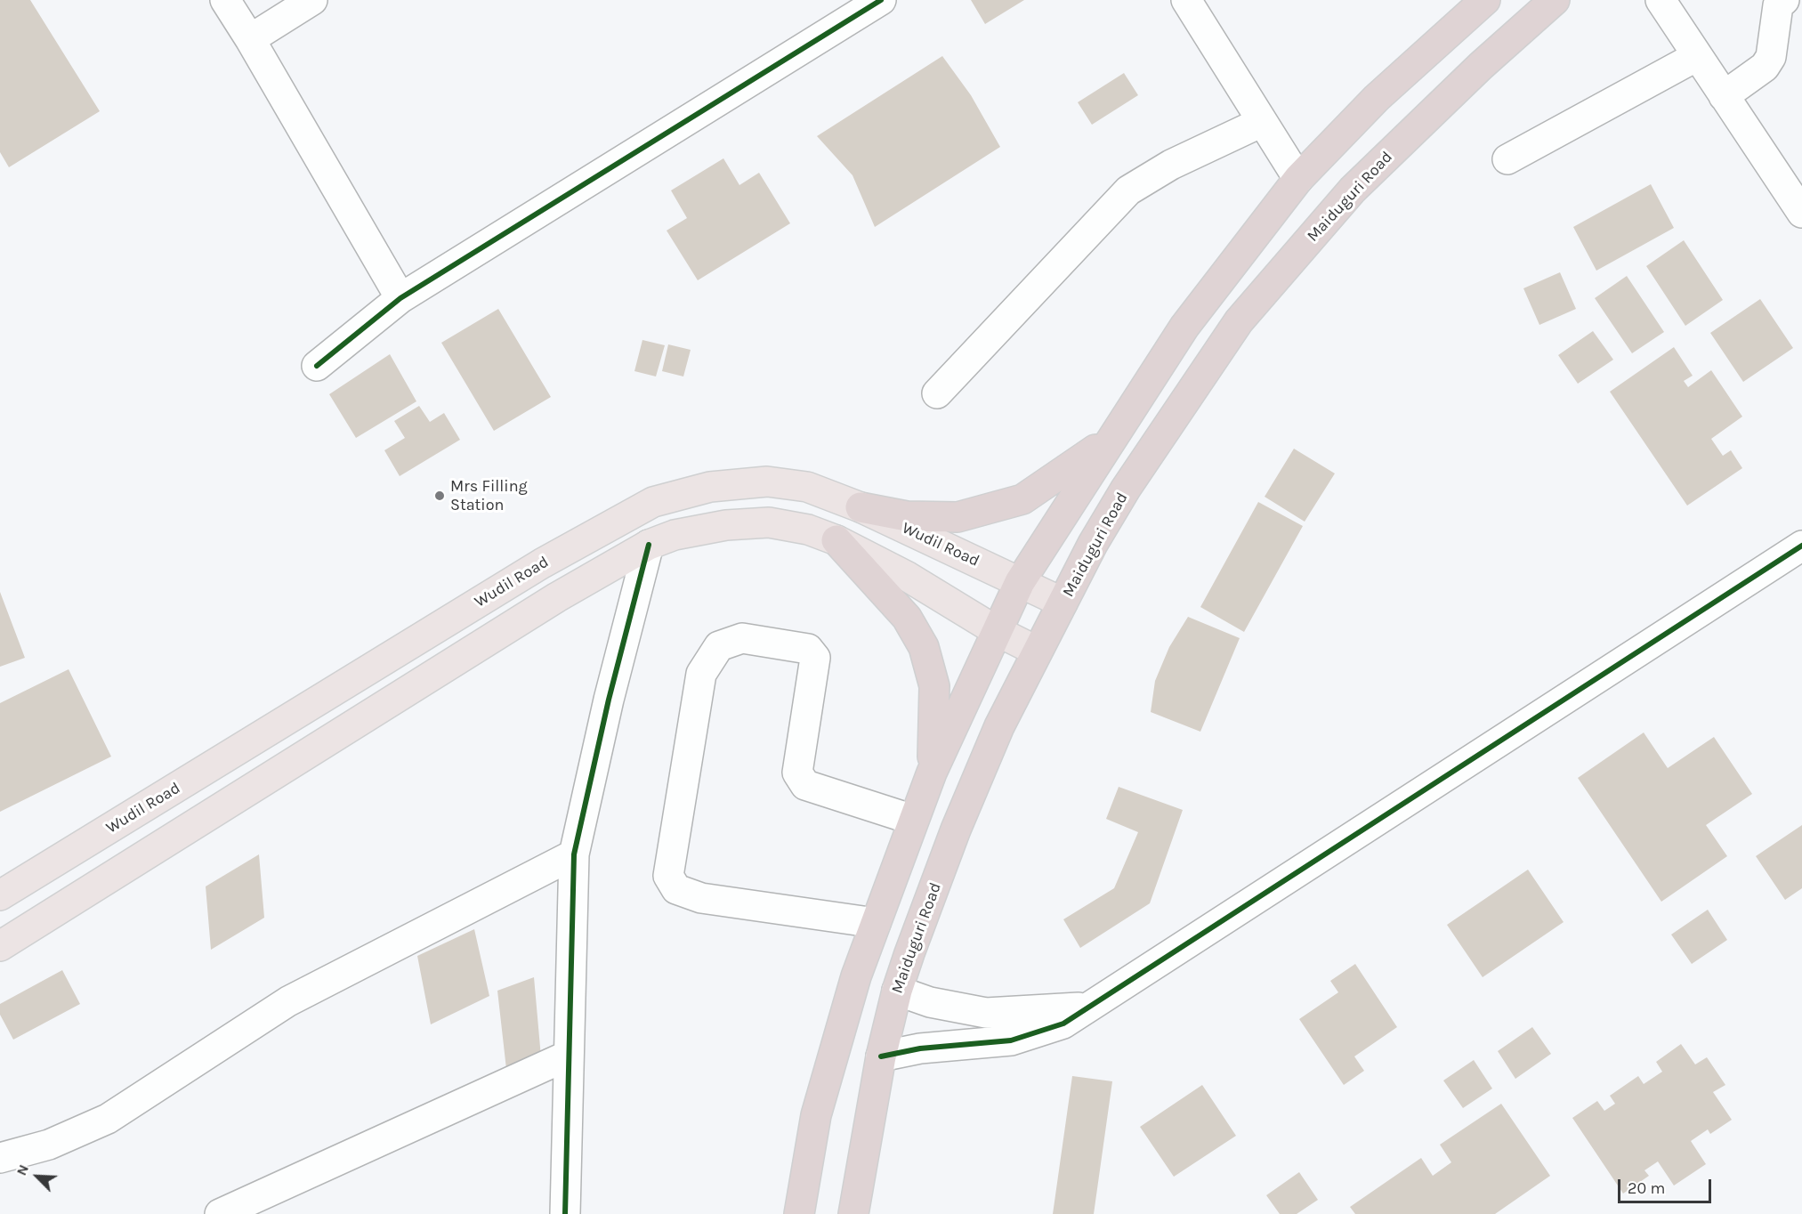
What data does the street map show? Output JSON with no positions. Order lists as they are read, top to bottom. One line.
{"streets":{"highway":["Maiduguri Road"],"main road":["Wudil Road"]},"crossings":[["Maiduguri Road","Wudil Road"]],"places":["Mrs Filling Station"],"scale_bar":"20 m","north":"top left"}
